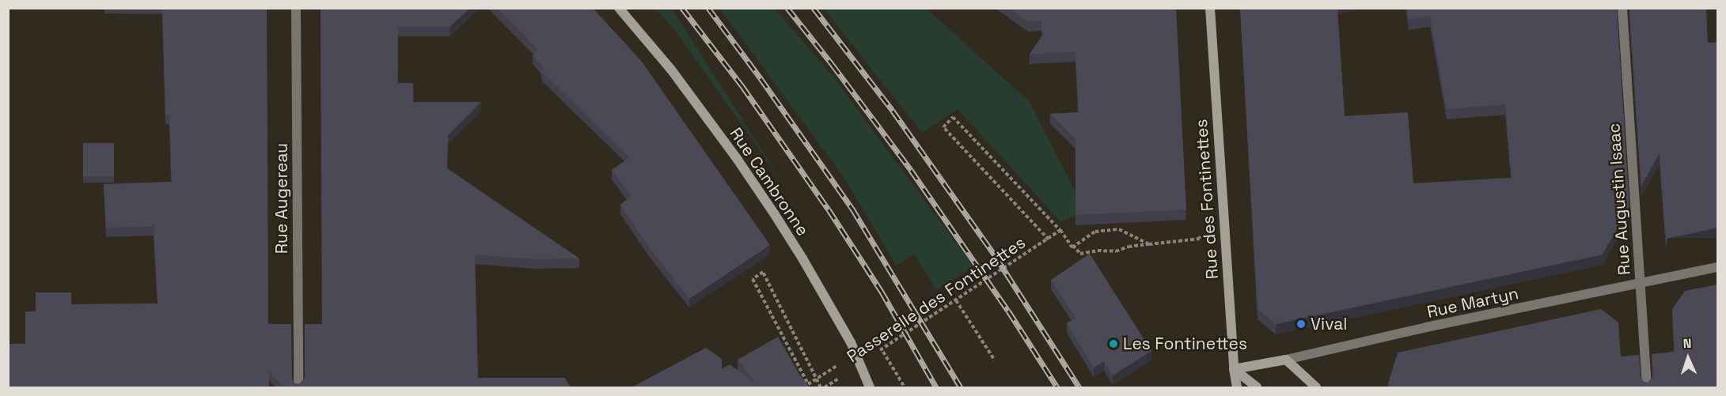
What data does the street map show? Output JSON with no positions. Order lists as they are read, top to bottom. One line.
{"streets":{"street":["Rue Cambronne","Rue Augereau","Rue des Fontinettes","Rue Augustin Isaac","Rue Martyn"],"path":["Passerelle des Fontinettes"]},"crossings":[["Rue des Fontinettes","Rue Martyn"],["Rue Augustin Isaac","Rue Martyn"]],"places":["Vival","Les Fontinettes"],"north":"top"}
